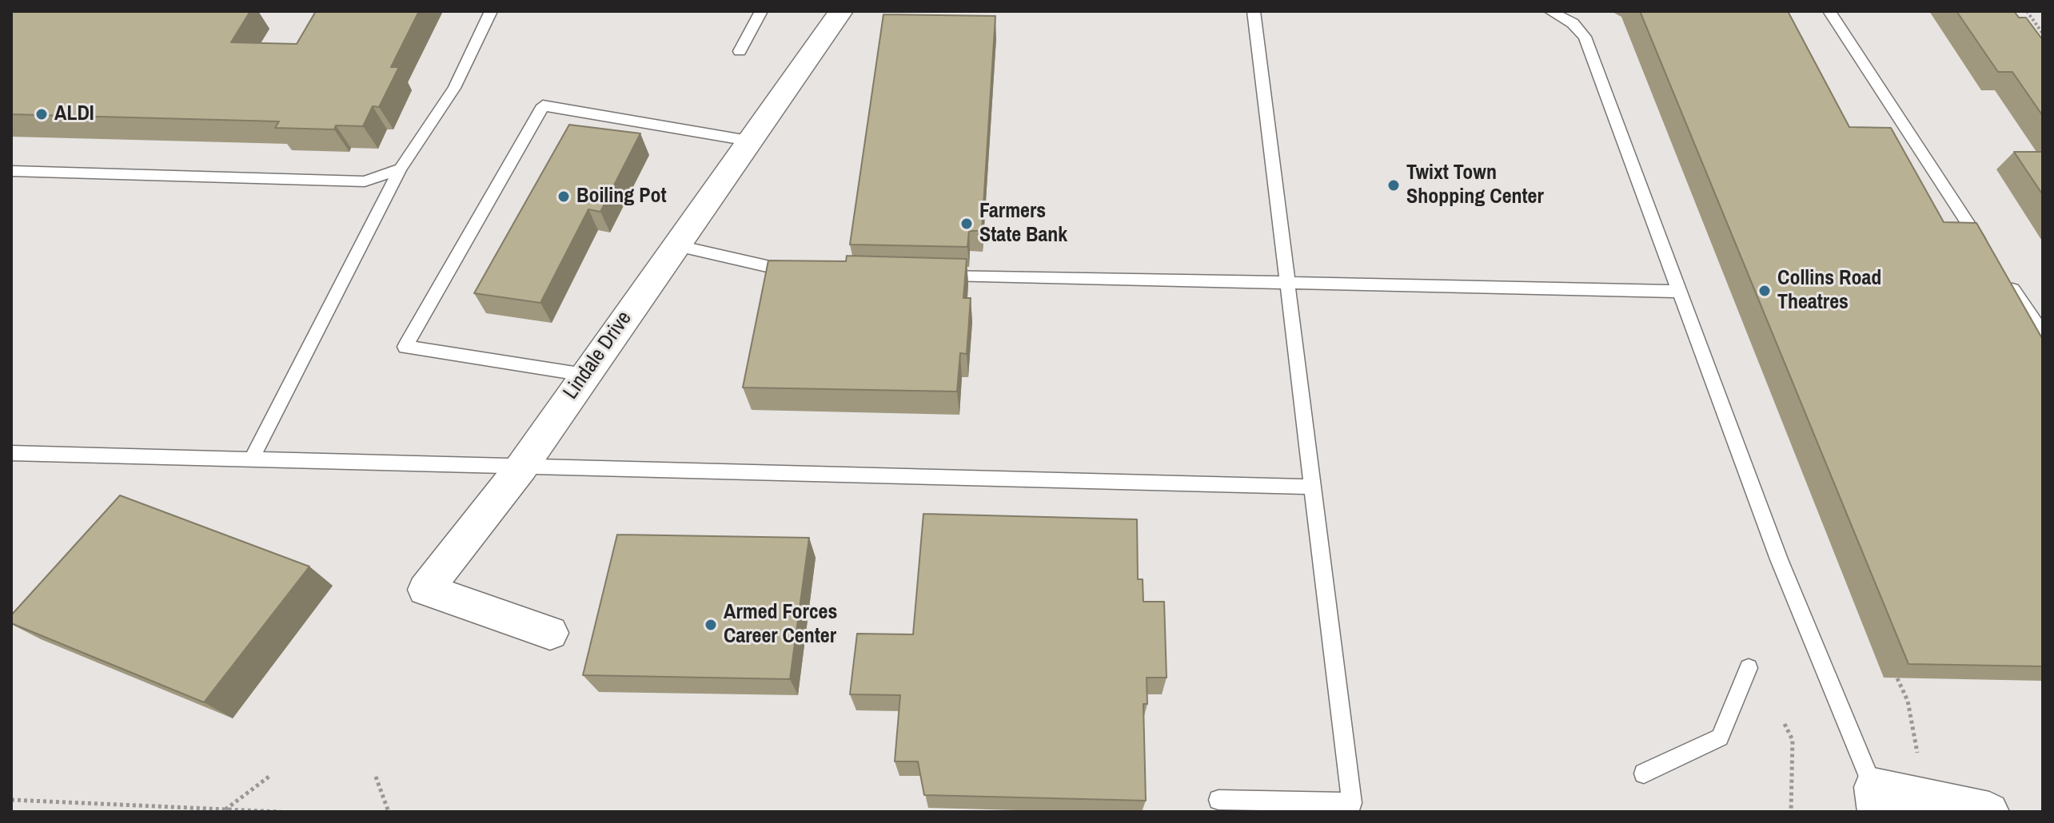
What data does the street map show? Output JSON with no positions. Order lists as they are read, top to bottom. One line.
{"streets":{"street":["Lindale Drive"]},"places":["ALDI","Twixt Town Shopping Center","Boiling Pot","Farmers State Bank","Collins Road Theatres","Armed Forces Career Center"]}
